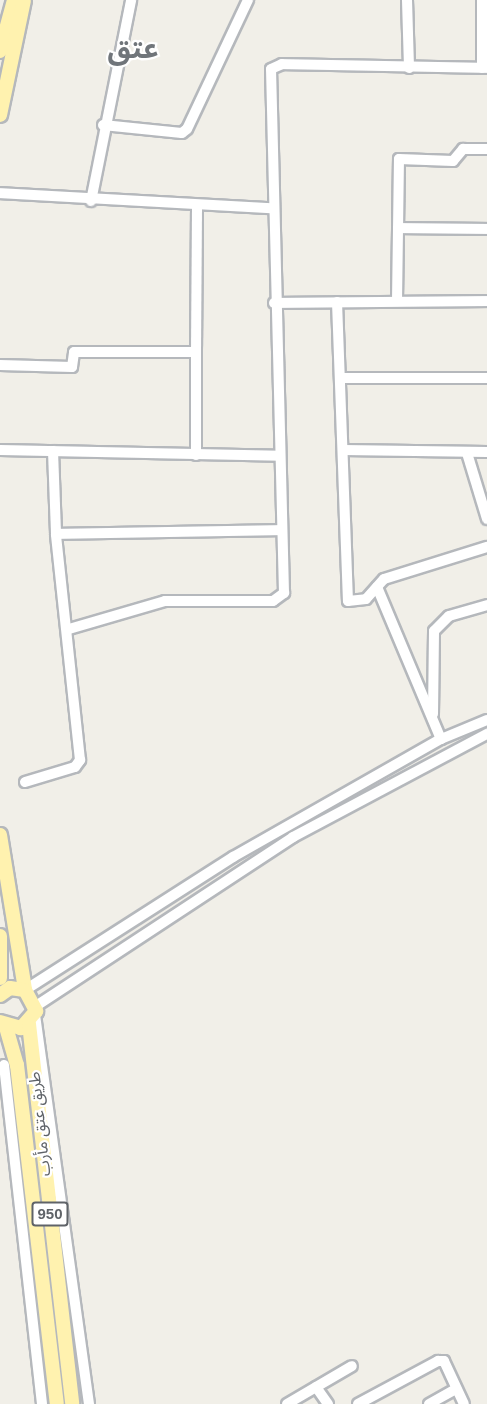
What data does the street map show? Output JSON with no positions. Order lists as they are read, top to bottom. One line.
{"streets":{"main road":["طريق عتق مأرب","950"]},"districts":["عتق"]}
